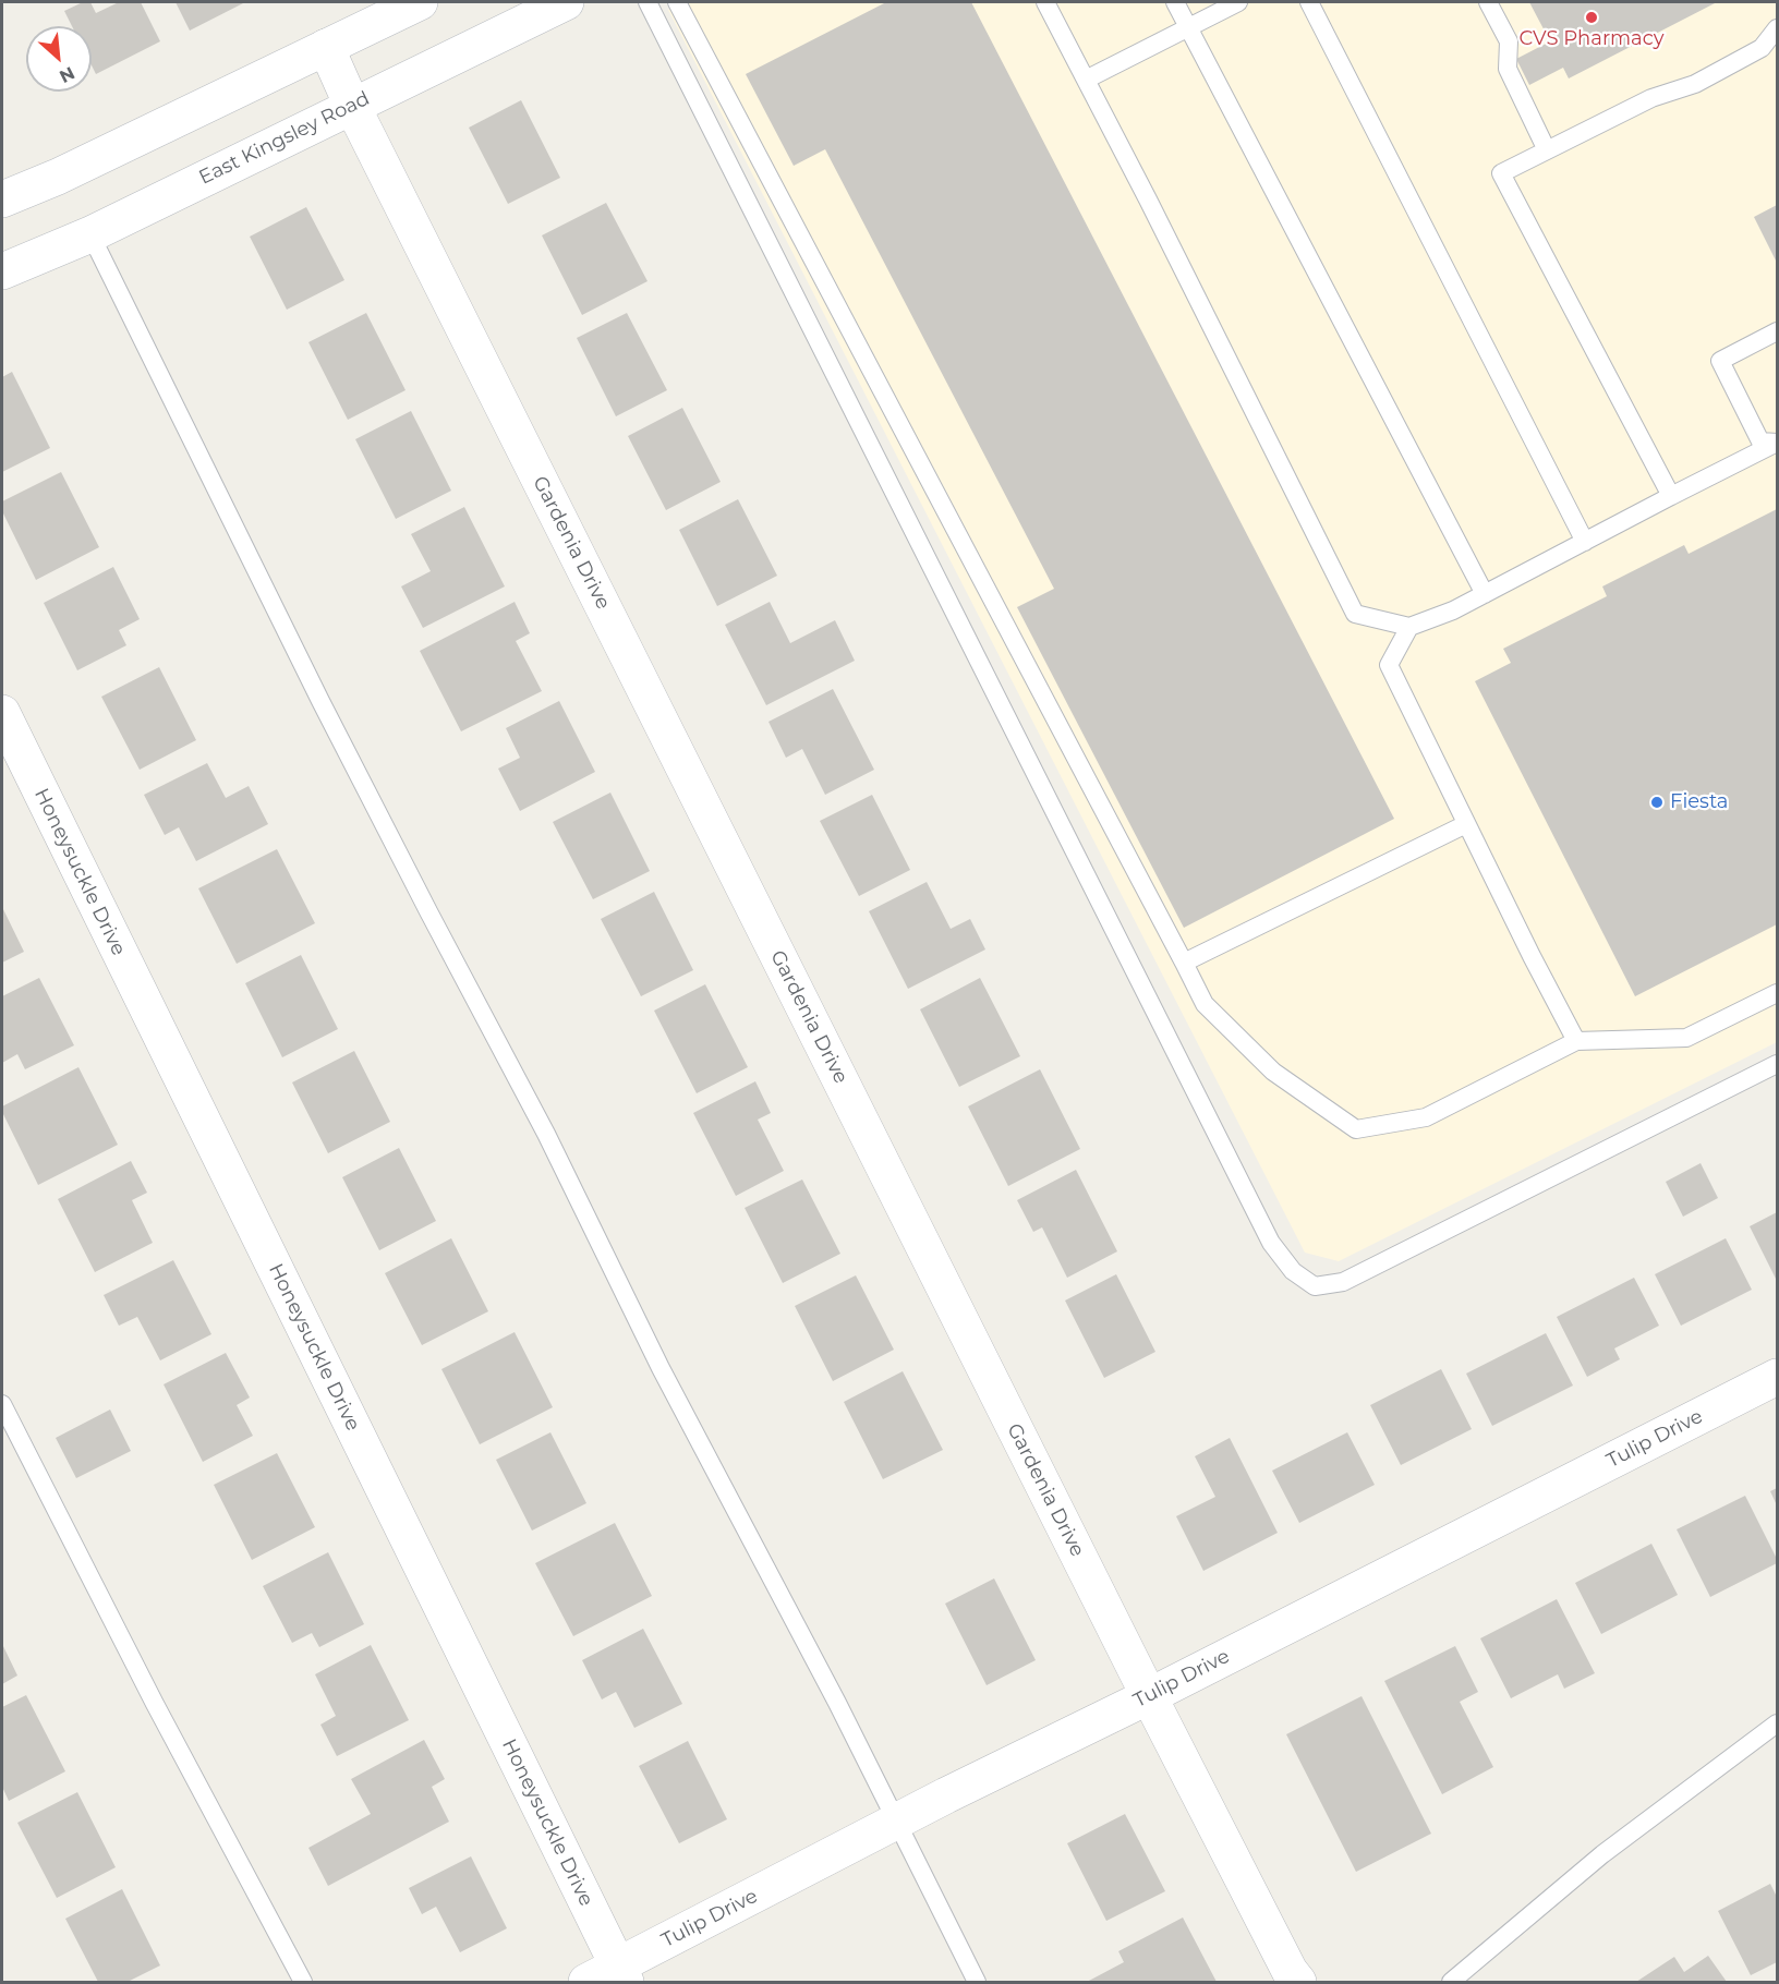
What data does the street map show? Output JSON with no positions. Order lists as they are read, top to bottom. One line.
{"streets":{"street":["East Kingsley Road","Gardenia Drive","Honeysuckle Drive","Tulip Drive"]},"crossings":[["East Kingsley Road","Gardenia Drive"],["Gardenia Drive","Tulip Drive"],["Honeysuckle Drive","Tulip Drive"]],"places":["CVS Pharmacy","Fiesta"],"north":"bottom right"}
